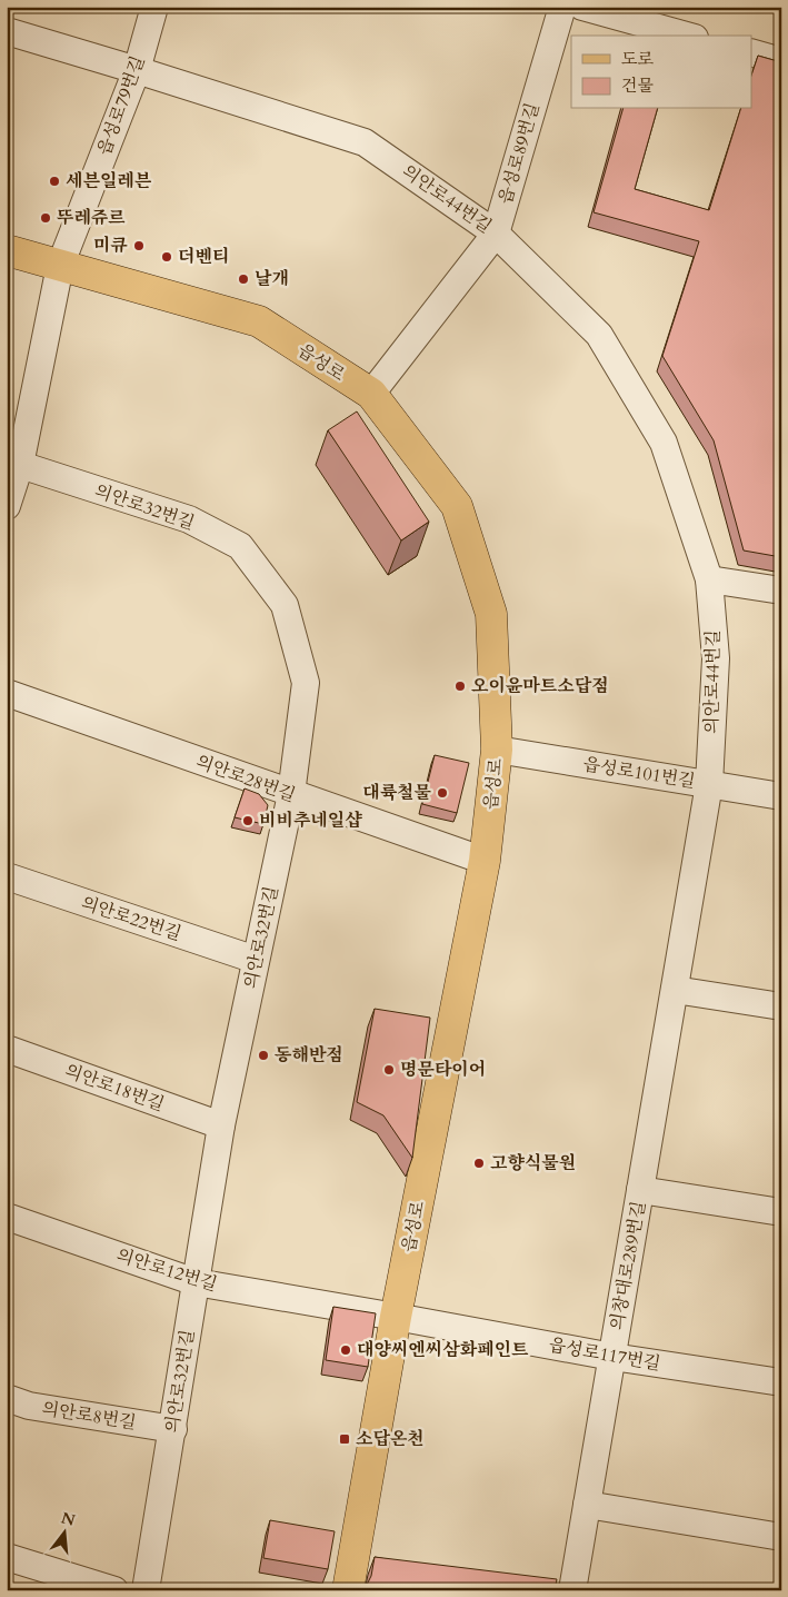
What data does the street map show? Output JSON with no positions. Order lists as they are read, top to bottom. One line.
{"streets":{"main road":["읍성로"],"street":["읍성로79번길","읍성로89번길","의안로44번길","의안로32번길","읍성로101번길","의안로28번길","의안로22번길","의안로18번길","의창대로289번길","의안로12번길","읍성로117번길","의안로8번길"]},"crossings":[["읍성로79번길","의안로44번길"],["읍성로79번길","읍성로"],["읍성로79번길","의안로32번길"],["읍성로89번길","의안로44번길"],["읍성로89번길","읍성로"],["의안로44번길","읍성로101번길"],["의안로44번길","의창대로289번길"],["읍성로","읍성로101번길"],["읍성로","의안로28번길"],["읍성로","의안로12번길"],["읍성로","읍성로117번길"],["의안로32번길","의안로28번길"],["의안로32번길","의안로22번길"],["의안로32번길","의안로18번길"],["의안로32번길","의안로12번길"],["의안로32번길","의안로8번길"],["읍성로101번길","의창대로289번길"],["의창대로289번길","읍성로117번길"],["의안로12번길","읍성로117번길"]],"places":{"other":["세븐일레븐","뚜레쥬르","미큐","더벤티","날개","오이윤마트소답점","대륙철물","비비추네일샵","동해반점","명문타이어","고향식물원","대양씨엔씨삼화페인트"],"transit":["소답온천"]},"legend":["도로","건물"],"north":"top"}
